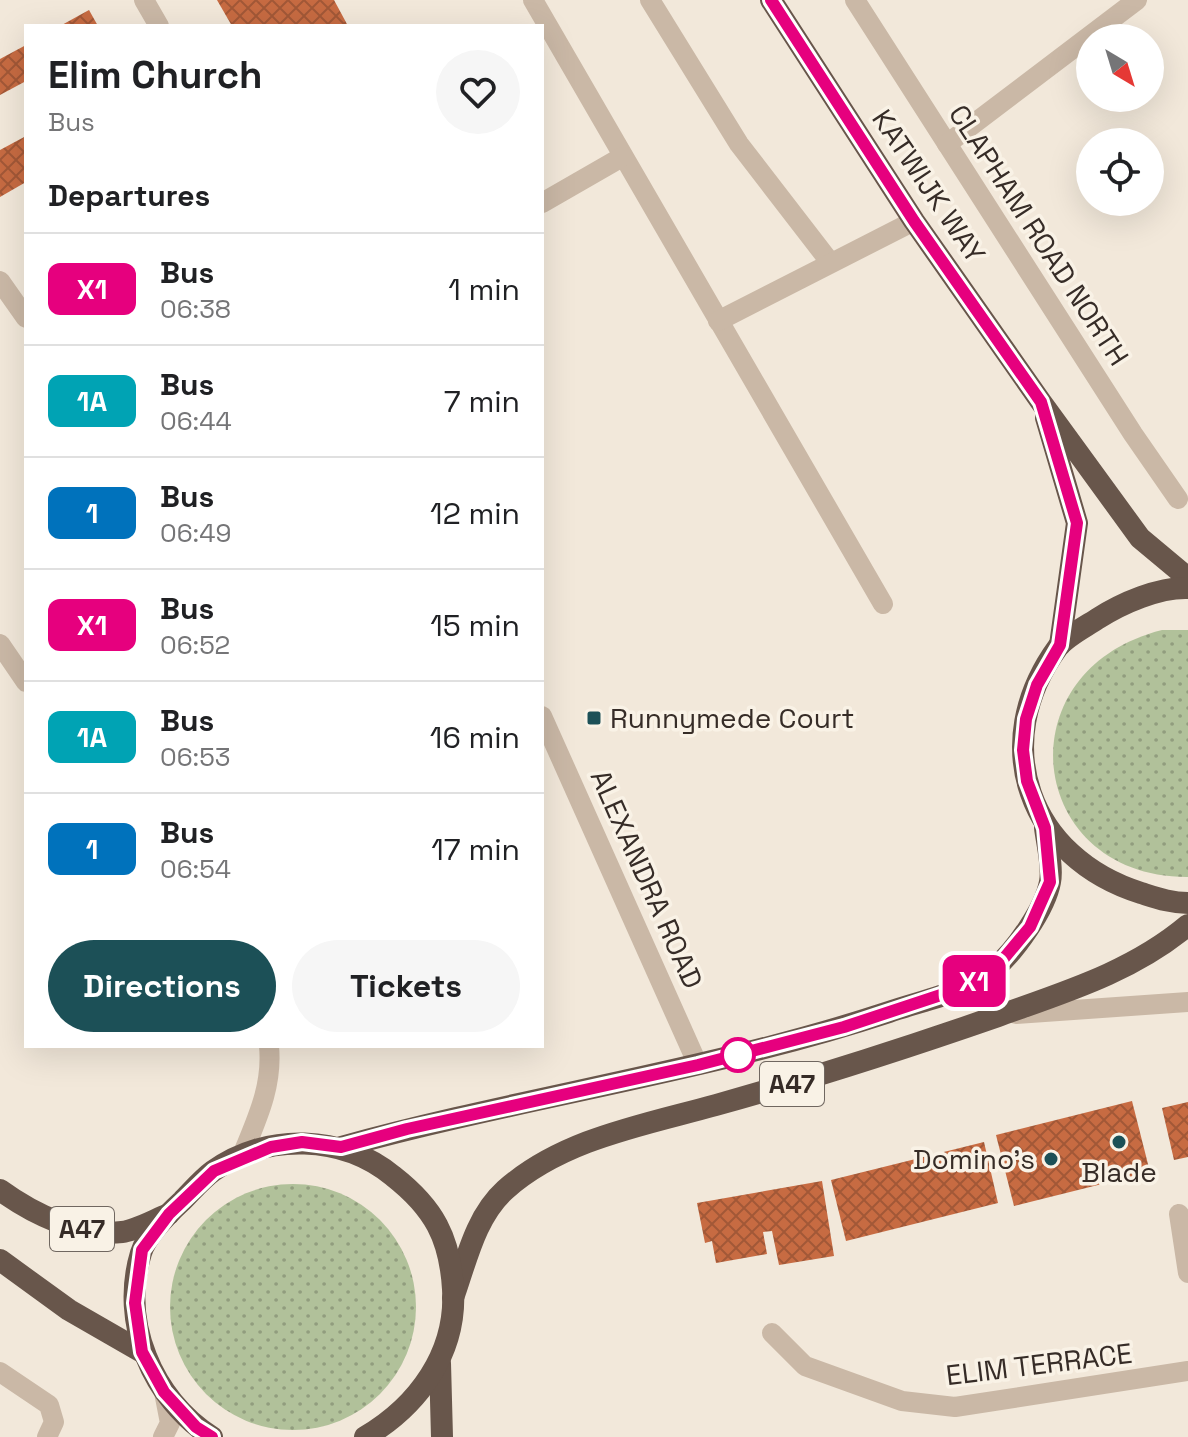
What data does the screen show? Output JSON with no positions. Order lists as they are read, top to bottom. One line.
{"streets":{"highway":["KATWIJK WAY","A47"],"street":["CLAPHAM ROAD NORTH","ALEXANDRA ROAD","ELIM TERRACE"]},"crossings":[["ALEXANDRA ROAD","A47"]],"places":{"transit":["Runnymede Court"],"other":["Blade","Domino's"]},"lines":["bus line X1"],"north":"bottom right","page":{"on_map":"X1","heading":[["Elim Church","Bus"],"Departures"],"list":[{"mark":"X1","name":"Bus","note":"06:38","value":"1 min"},{"mark":"1A","name":"Bus","note":"06:44","value":"7 min"},{"mark":"1","name":"Bus","note":"06:49","value":"12 min"},{"mark":"X1","name":"Bus","note":"06:52","value":"15 min"},{"mark":"1A","name":"Bus","note":"06:53","value":"16 min"},{"mark":"1","name":"Bus","note":"06:54","value":"17 min"}],"buttons":["Directions","Tickets"]}}
